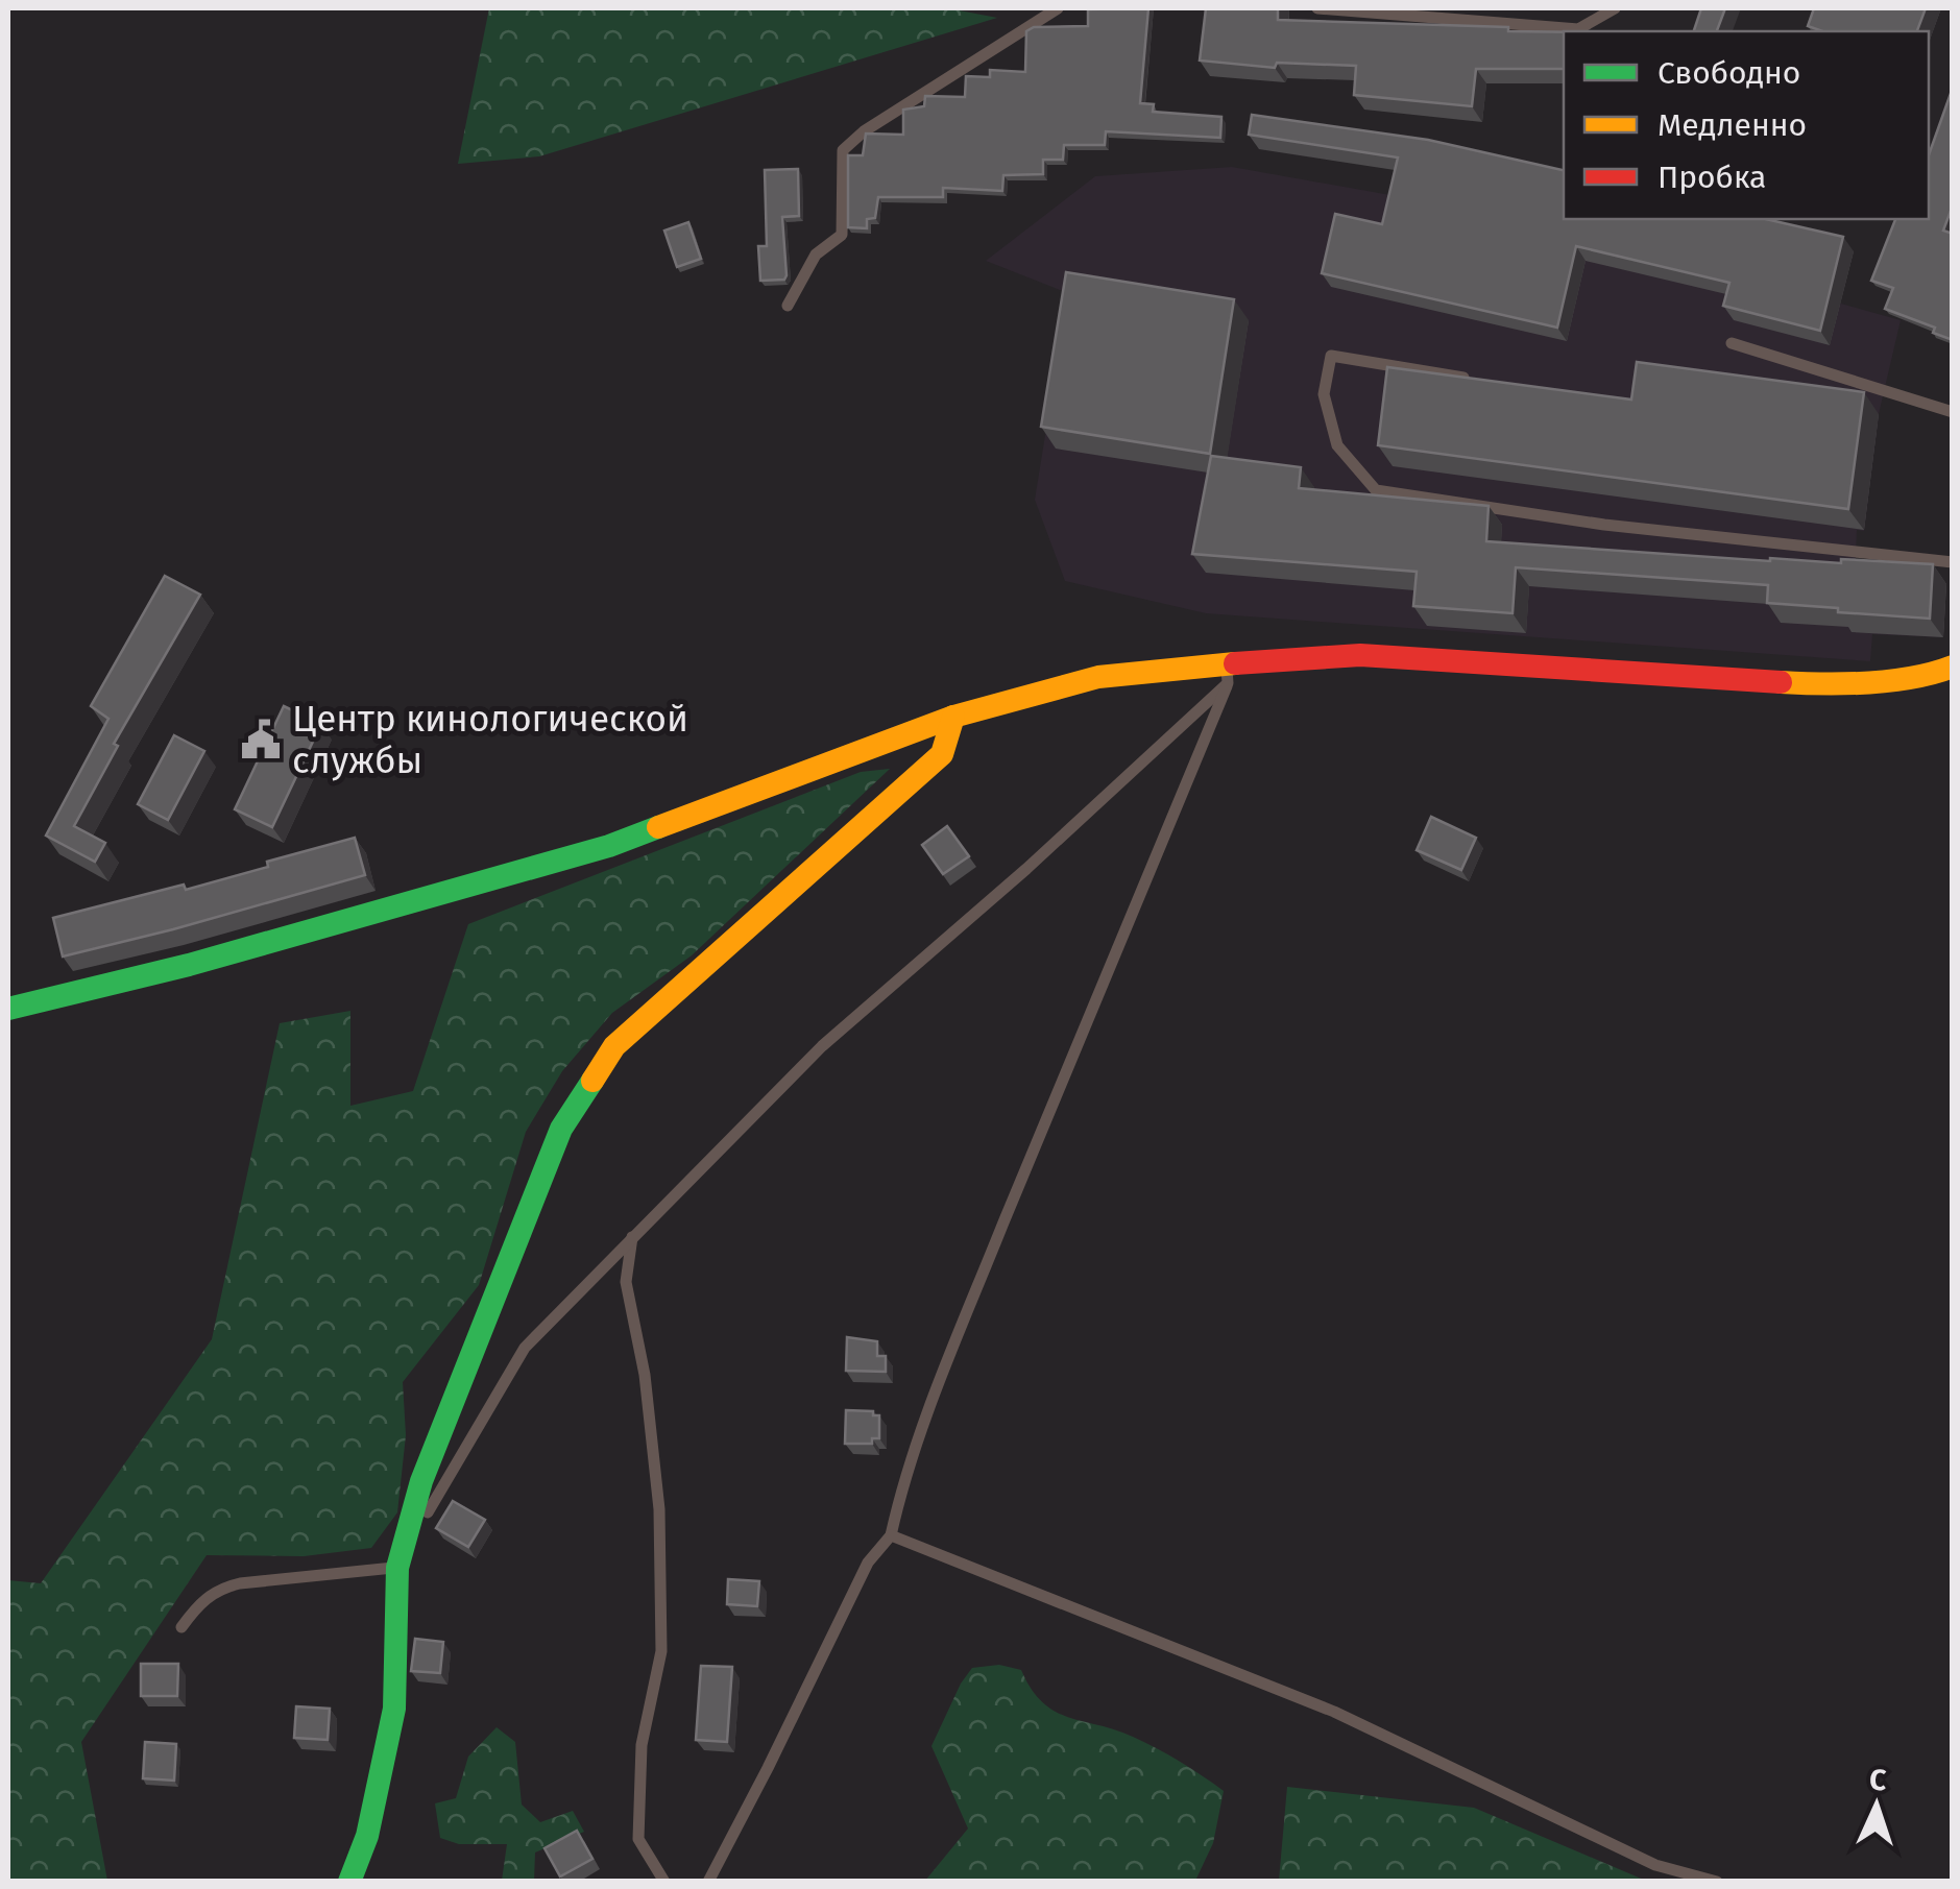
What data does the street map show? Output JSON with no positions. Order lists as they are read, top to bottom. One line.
{"places":{"public building":["Центр кинологической службы"]},"legend":["Свободно","Медленно","Пробка"],"north":"top"}
